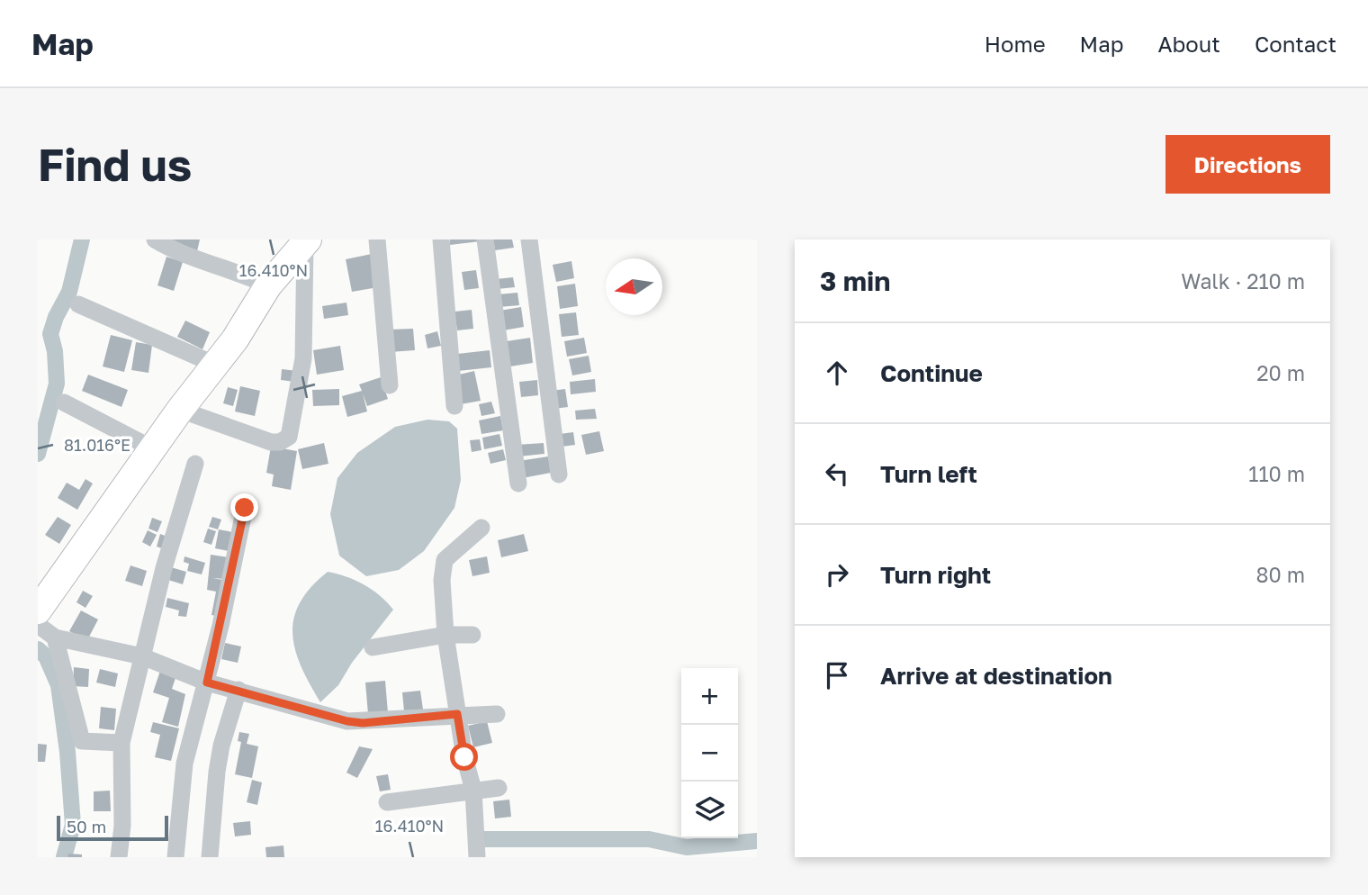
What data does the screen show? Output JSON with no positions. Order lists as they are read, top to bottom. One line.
{"scale_bar":"50 m","north":"left","page":{"header":"Map","nav":["Home","Map","About","Contact"],"buttons":"Directions","title":"Find us","heading":["3 min","Walk · 210 m"],"list":[["Continue","20 m"],["Turn left","110 m"],["Turn right","80 m"],"Arrive at destination"],"map_buttons":["+","−"],"scale":"50 m"},"coordinates":["16.410°N","81.016°E"]}
